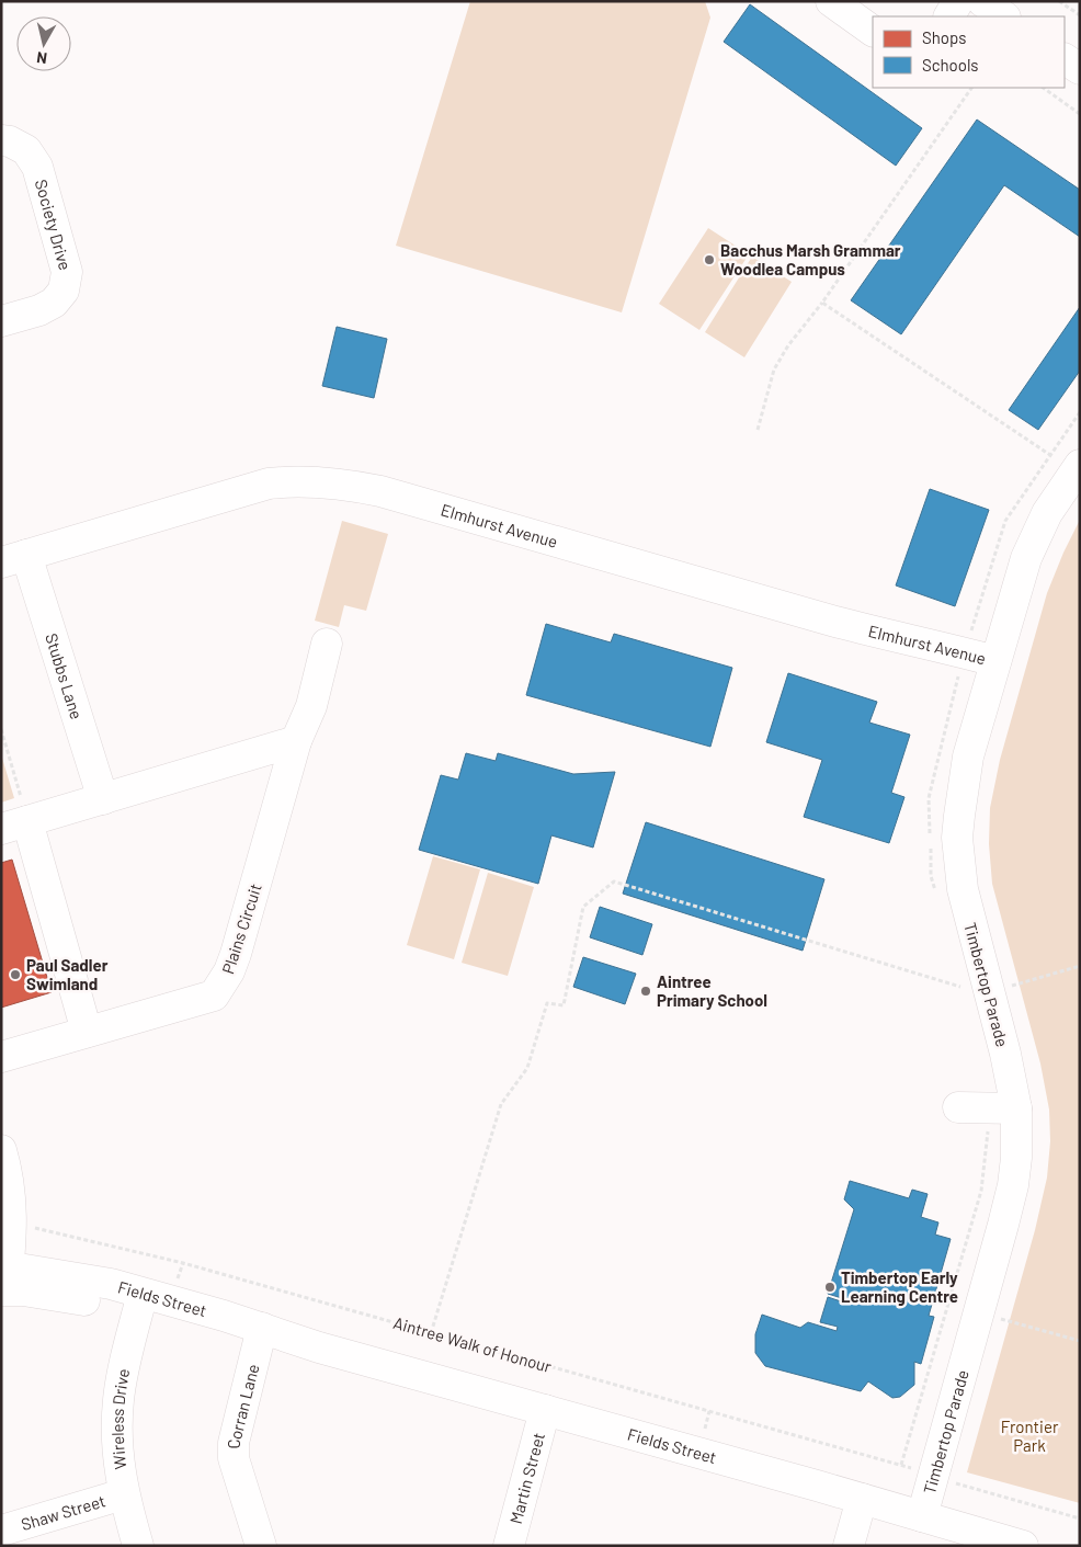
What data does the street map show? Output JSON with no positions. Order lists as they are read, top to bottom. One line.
{"streets":{"street":["Society Drive","Elmhurst Avenue","Stubbs Lane","Plains Circuit","Timbertop Parade","Fields Street","Corran Lane","Wireless Drive","Martin Street","Shaw Street"],"path":["Aintree Walk of Honour"]},"crossings":[["Elmhurst Avenue","Stubbs Lane"],["Elmhurst Avenue","Timbertop Parade"],["Timbertop Parade","Fields Street"],["Timbertop Parade","Aintree Walk of Honour"],["Fields Street","Corran Lane"],["Fields Street","Wireless Drive"],["Fields Street","Martin Street"],["Wireless Drive","Shaw Street"]],"parks":["Frontier Park"],"places":["Bacchus Marsh Grammar Woodlea Campus","Paul Sadler Swimland","Aintree Primary School","Timbertop Early Learning Centre"],"legend":["Shops","Schools"],"north":"bottom"}
